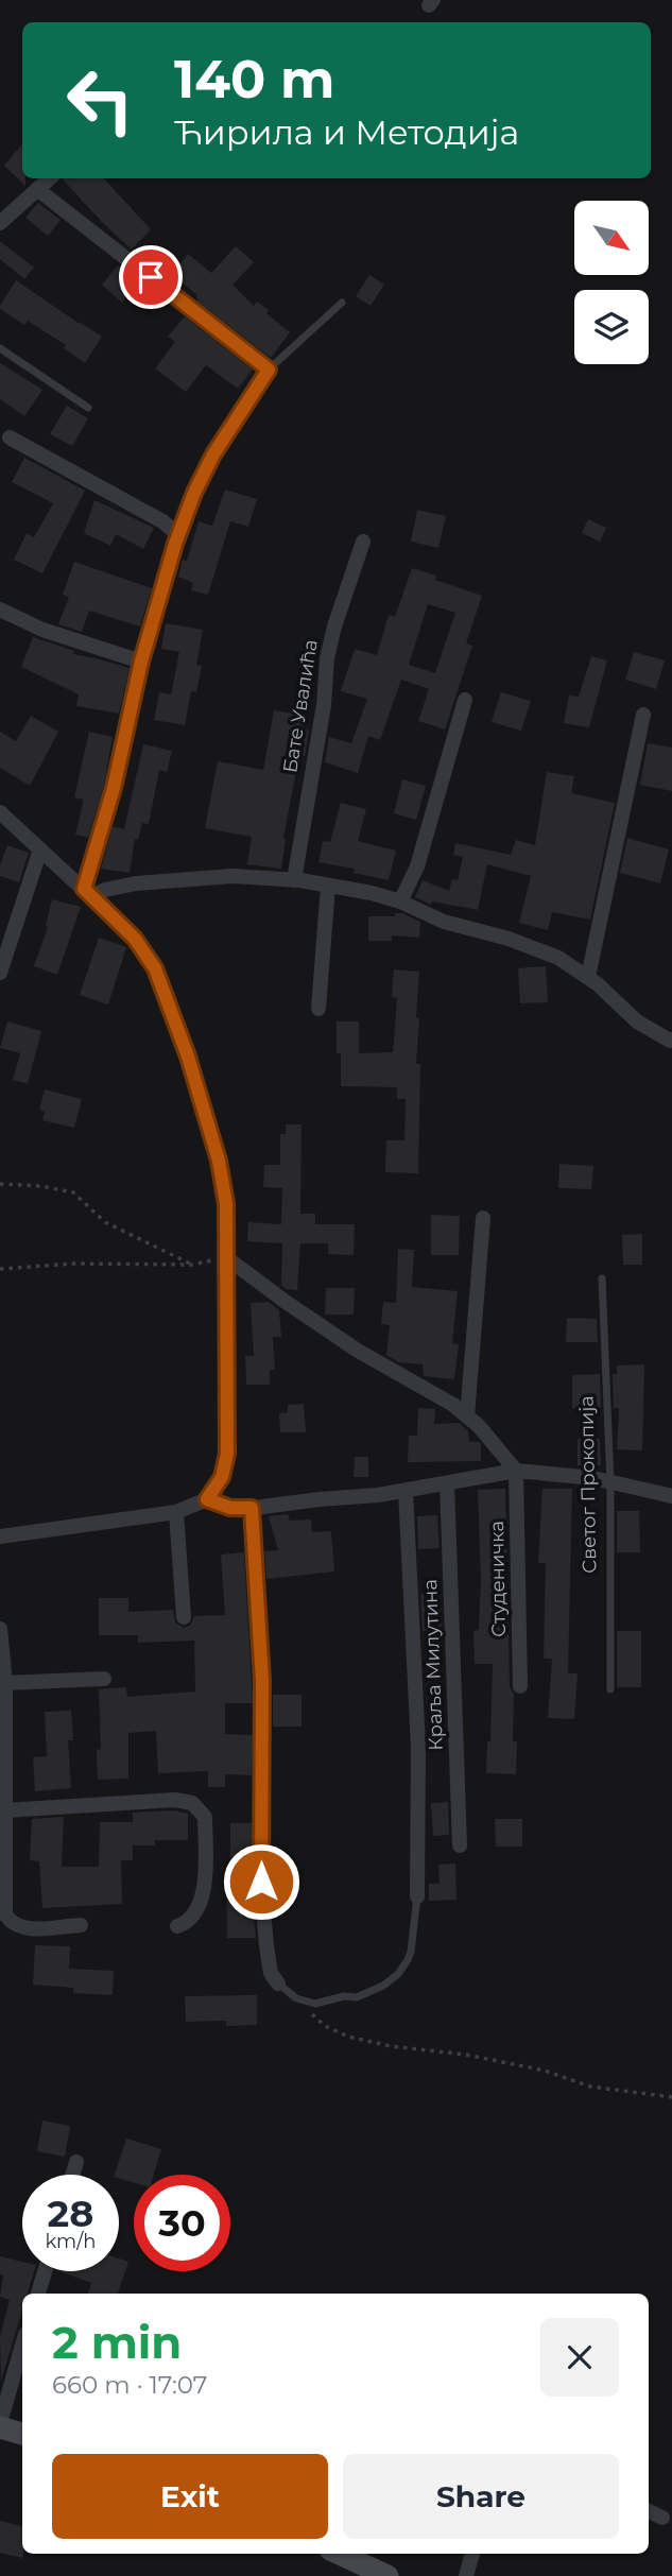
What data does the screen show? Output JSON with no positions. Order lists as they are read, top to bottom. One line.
{"streets":{"street":["Бате Увалића","Студеничка","Краља Милутина"],"lane":["Светог Прокопија"]},"north":"bottom right","page":{"turn":["140 m","Ћирила и Методија"],"speed":"28 km/h","limit":"30","heading":["2 min","660 m · 17:07"],"buttons":["Exit","Share"]}}
